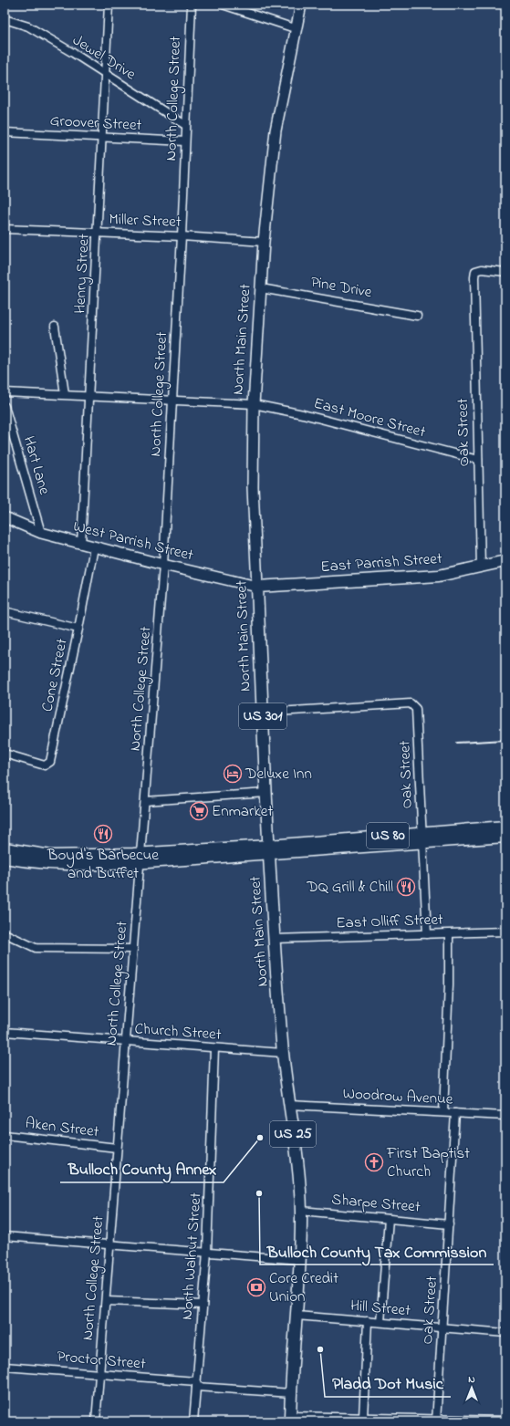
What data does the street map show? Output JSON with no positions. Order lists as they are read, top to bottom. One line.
{"streets":{"main road":["North Main Street","East Parrish Street","US 301","US 80","US 25"],"street":["Jewel Drive","North College Street","Groover Street","Miller Street","Henry Street","Pine Drive","East Moore Street","Oak Street","Hart Lane","West Parrish Street","Cone Street","East Olliff Street","Church Street","Woodrow Avenue","Aken Street","Sharpe Street","North Walnut Street","Hill Street","Proctor Street"]},"crossings":[["Jewel Drive","North College Street"],["Jewel Drive","Henry Street"],["North College Street","Groover Street"],["North College Street","Miller Street"],["North College Street","East Moore Street"],["North College Street","West Parrish Street"],["North College Street","Church Street"],["North College Street","Aken Street"],["North College Street","Proctor Street"],["Groover Street","Henry Street"],["Miller Street","Henry Street"],["Miller Street","North Main Street"],["Henry Street","East Moore Street"],["Henry Street","West Parrish Street"],["Pine Drive","North Main Street"],["North Main Street","East Moore Street"],["North Main Street","Oak Street"],["North Main Street","West Parrish Street"],["North Main Street","East Parrish Street"],["North Main Street","US 80"],["North Main Street","East Olliff Street"],["North Main Street","Church Street"],["North Main Street","Woodrow Avenue"],["North Main Street","Sharpe Street"],["North Main Street","Hill Street"],["North Main Street","Proctor Street"],["East Moore Street","Oak Street"],["Oak Street","East Parrish Street"],["Oak Street","US 80"],["Oak Street","East Olliff Street"],["Oak Street","Woodrow Avenue"],["Oak Street","Sharpe Street"],["Oak Street","Hill Street"],["Hart Lane","West Parrish Street"],["West Parrish Street","East Parrish Street"],["West Parrish Street","Cone Street"],["Church Street","North Walnut Street"],["North Walnut Street","Proctor Street"]],"places":{"hotel":["Deluxe Inn"],"supermarket":["Enmarket"],"restaurant":["Boyd's Barbecue and Buffet","DQ Grill & Chill"],"other":["Bulloch County Annex","Bulloch County Tax Commission","Pladd Dot Music"],"church":["First Baptist Church"],"bank":["Core Credit Union"]},"north":"top"}
